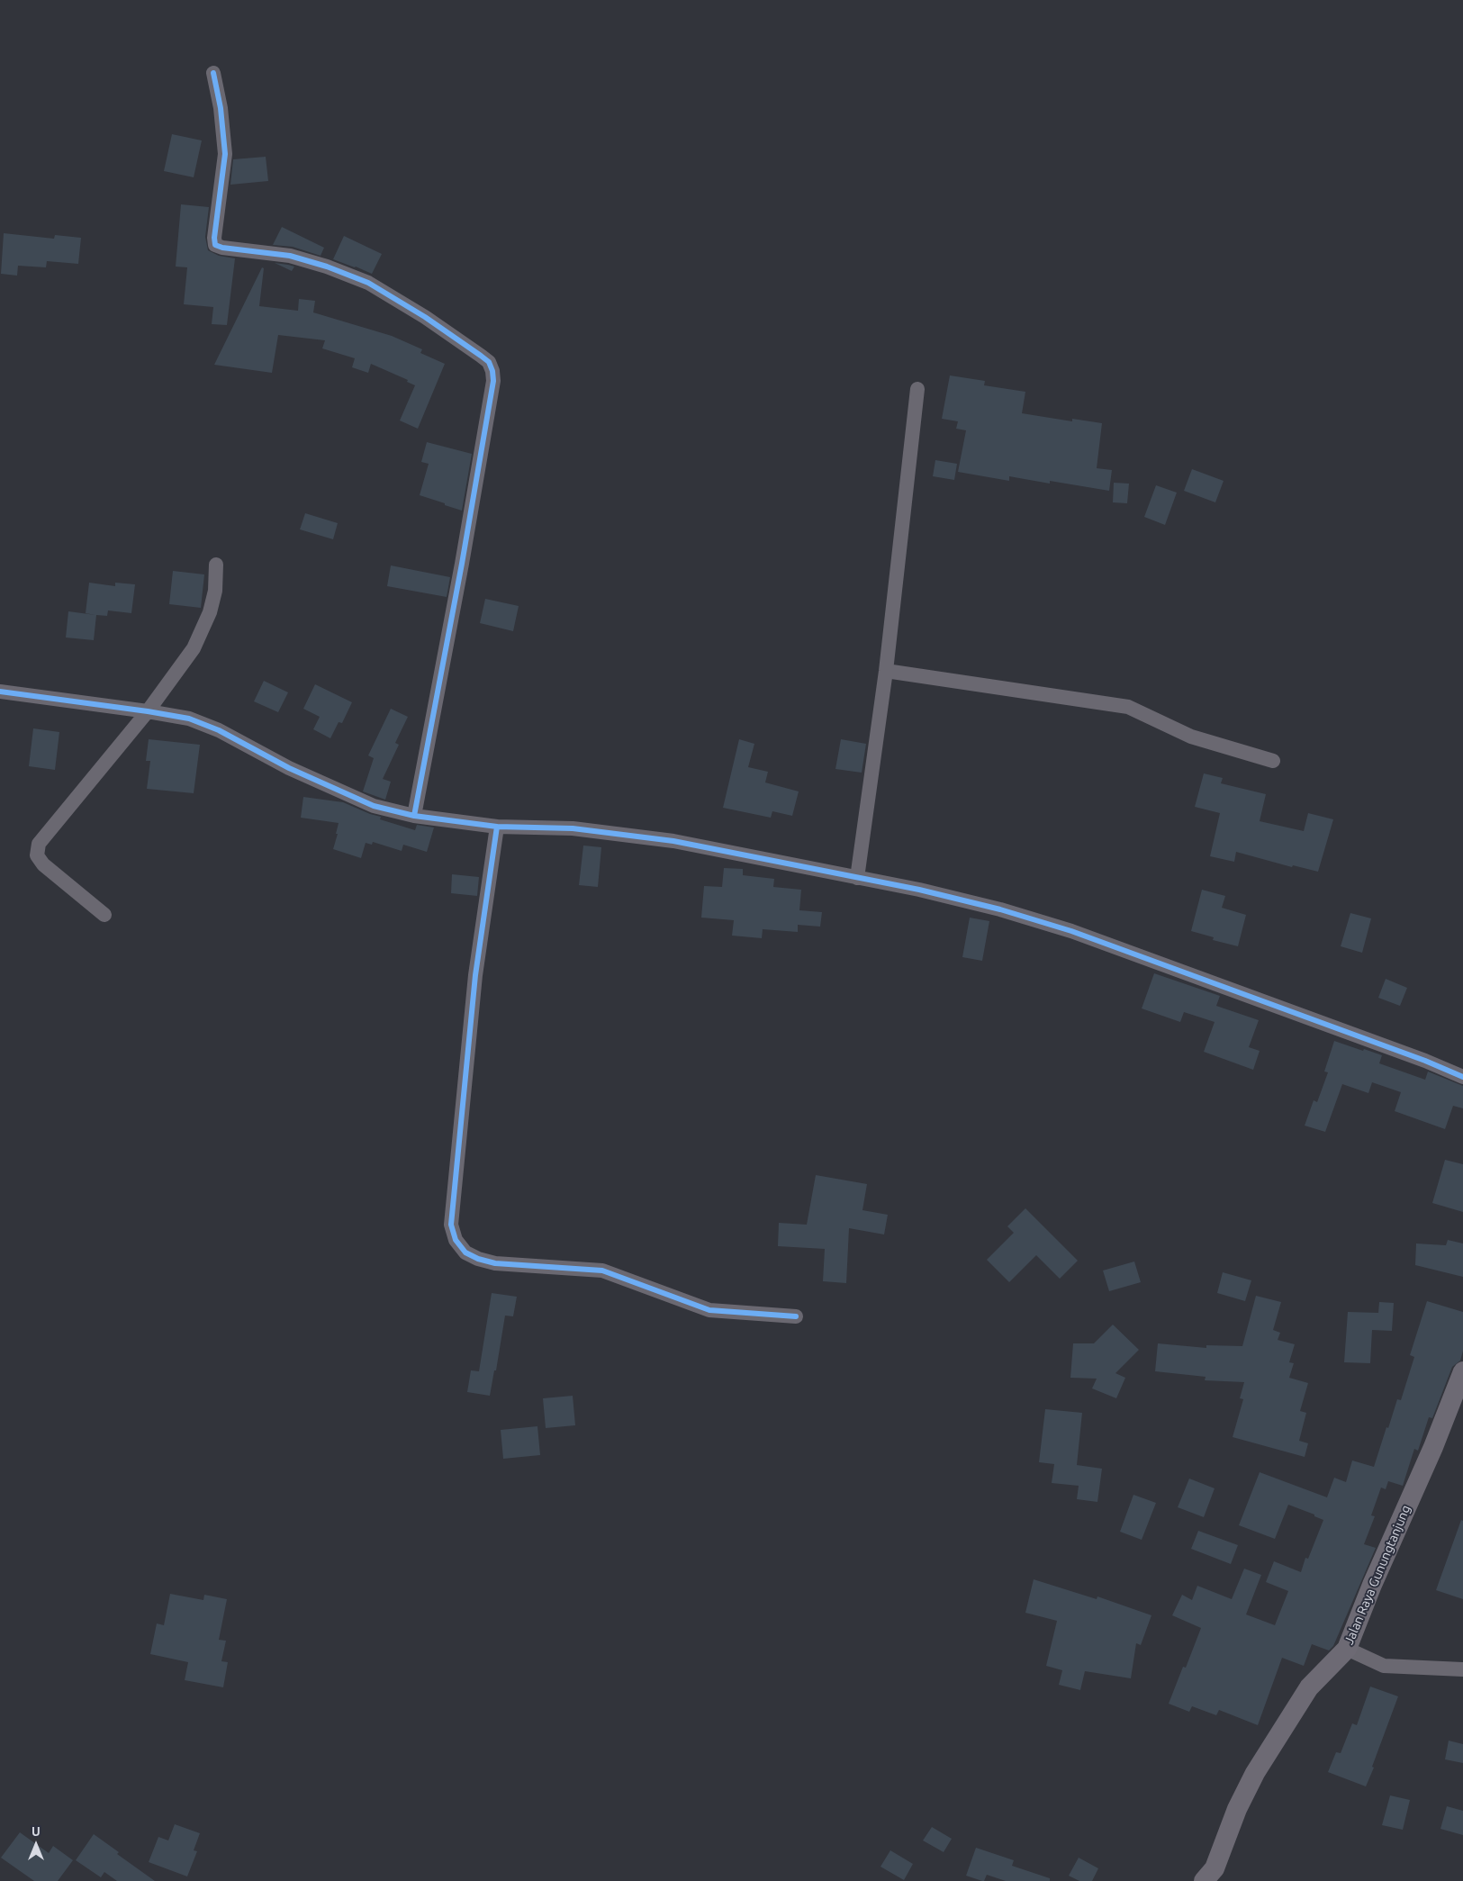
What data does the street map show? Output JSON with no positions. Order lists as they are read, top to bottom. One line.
{"streets":{"main road":["Jalan Raya Gunungtanjung"]},"north":"top"}
